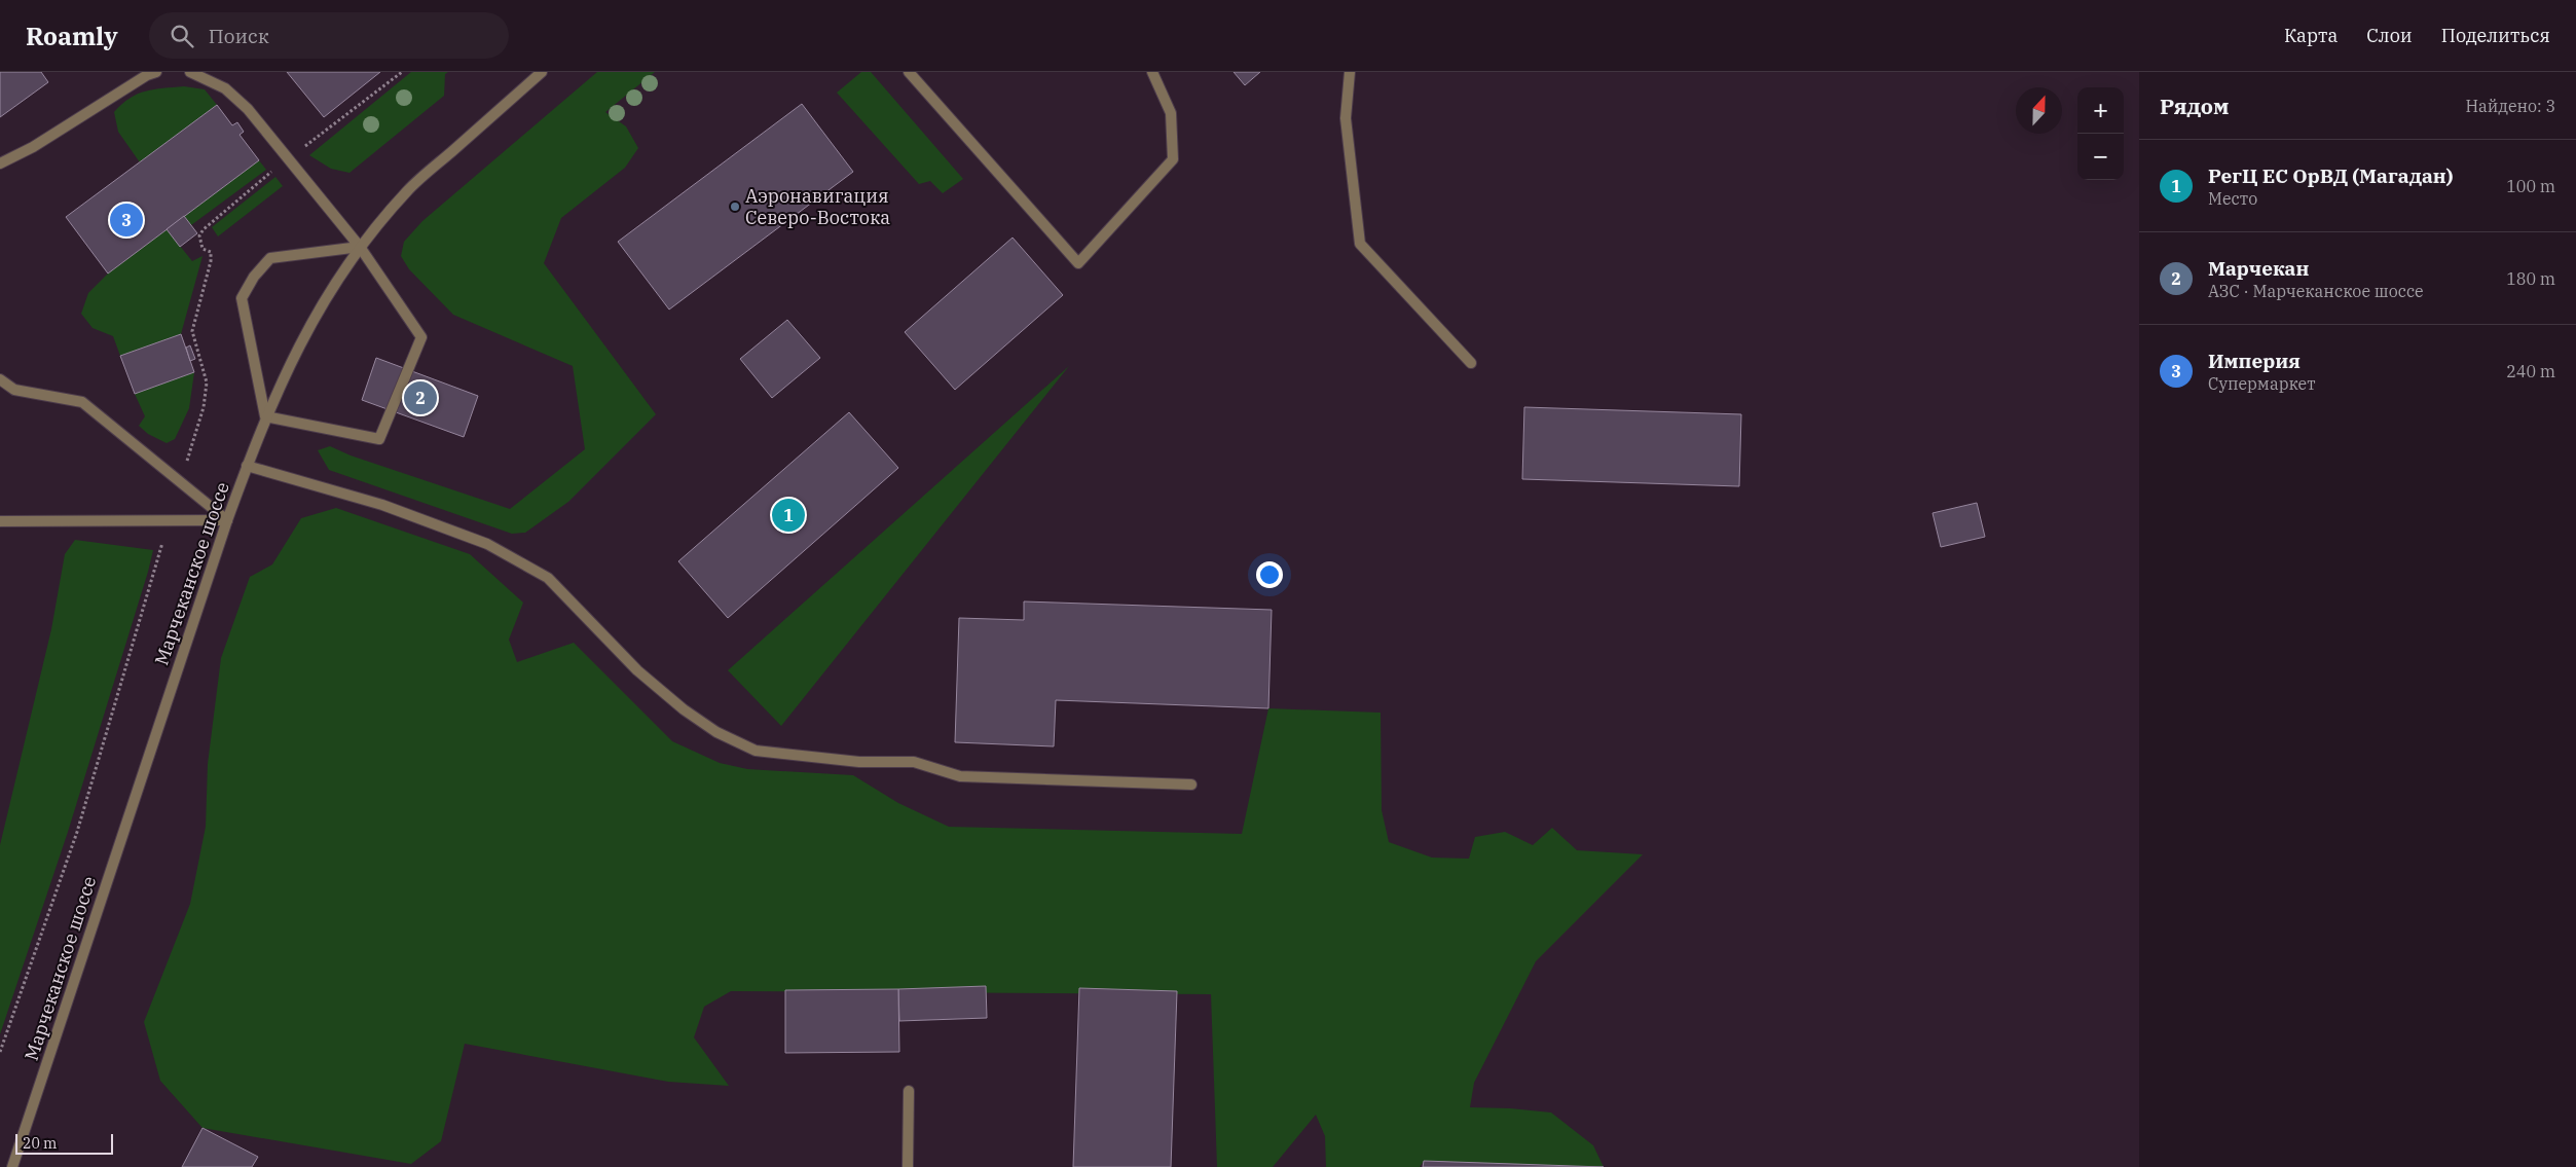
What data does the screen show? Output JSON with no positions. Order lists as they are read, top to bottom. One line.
{"streets":{"street":["Марчеканское шоссе"]},"places":["Аэронавигация Северо-Востока"],"scale_bar":"20 m","north":"top","page":{"header":"Roamly","search":"Поиск","nav":["Карта","Слои","Поделиться"],"heading":["Рядом","Найдено: 3"],"map_buttons":["+","−"],"list":[{"mark":"1","name":"РегЦ ЕС ОрВД (Магадан)","note":"Место","value":"100 m"},{"mark":"2","name":"Марчекан","note":"АЗС · Марчеканское шоссе","value":"180 m"},{"mark":"3","name":"Империя","note":"Супермаркет","value":"240 m"}],"pins":["3","2","1"],"scale":"20 m"}}
